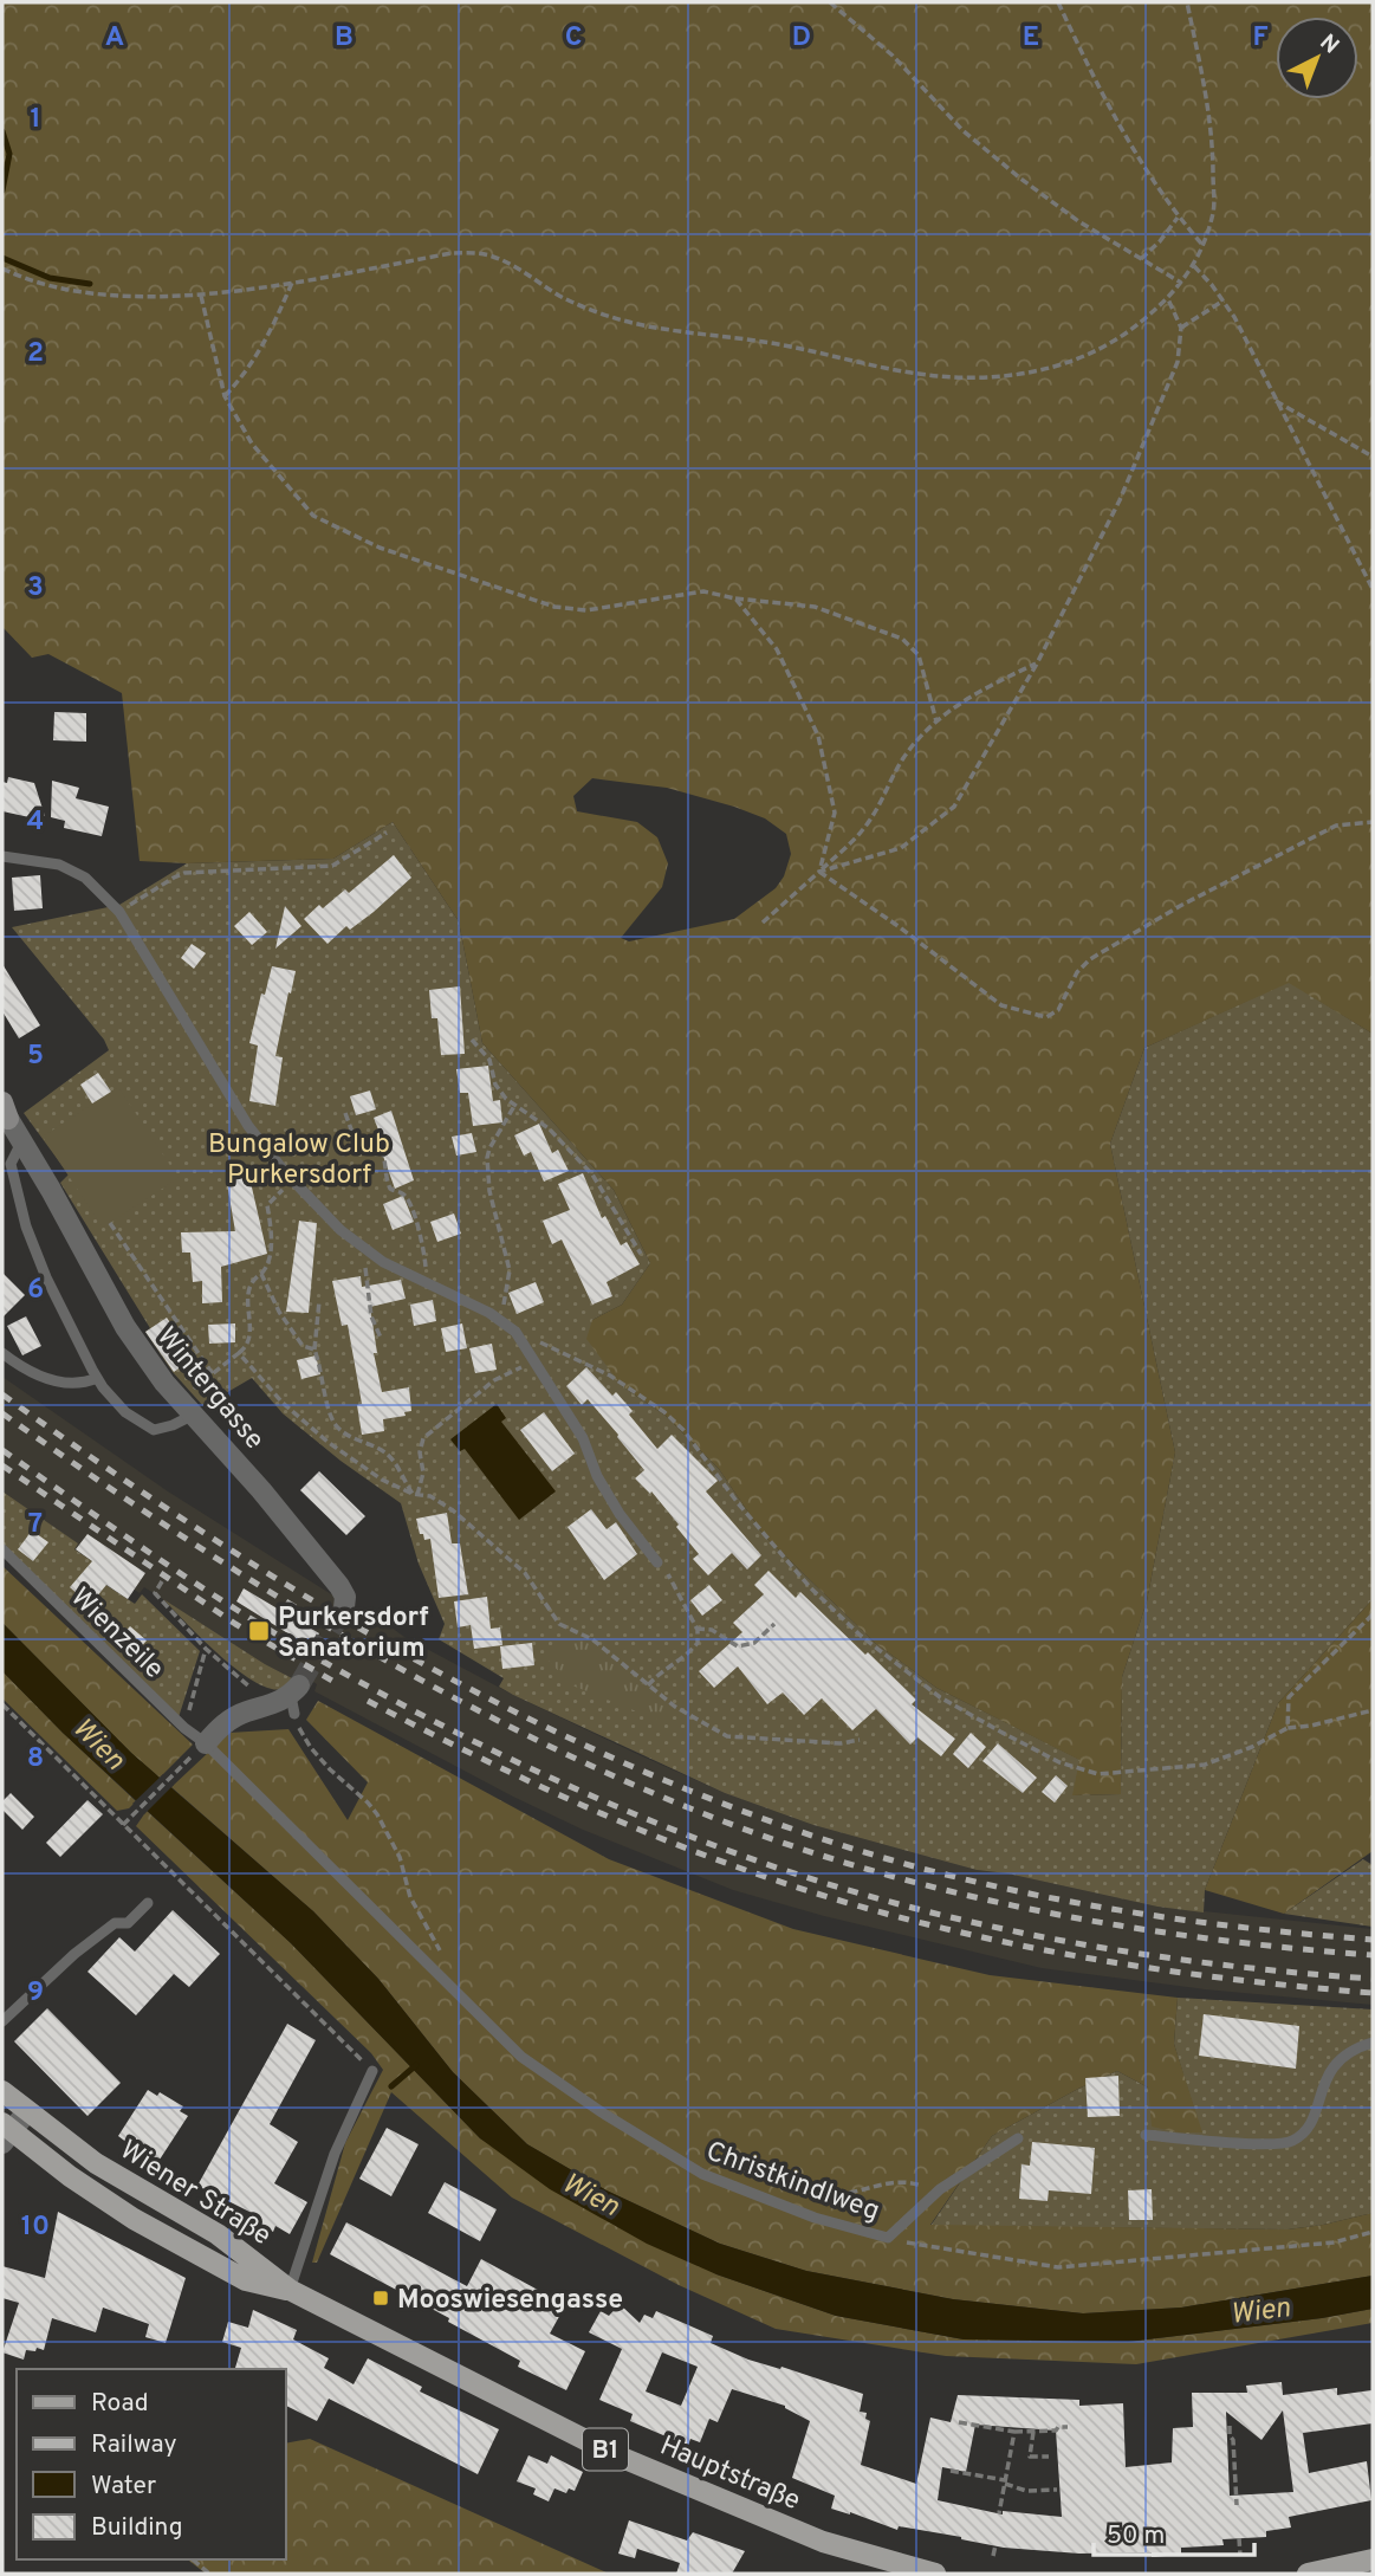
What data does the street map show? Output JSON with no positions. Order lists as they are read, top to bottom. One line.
{"streets":{"main road":["Wiener Straße","B1","Hauptstraße"],"street":["Wintergasse"],"lane":["Wienzeile","Christkindlweg"]},"crossings":[["Wienzeile","Christkindlweg"],["Wiener Straße","Hauptstraße"]],"water":["Wien"],"parks":["Bungalow Club Purkersdorf"],"places":{"transit":["Purkersdorf Sanatorium","Mooswiesengasse"]},"legend":["Road","Railway","Water","Building"],"scale_bar":"50 m","north":"top right","grid":{"columns":["A","B","C","D","E","F"],"rows":["1","2","3","4","5","6","7","8","9","10"]}}
